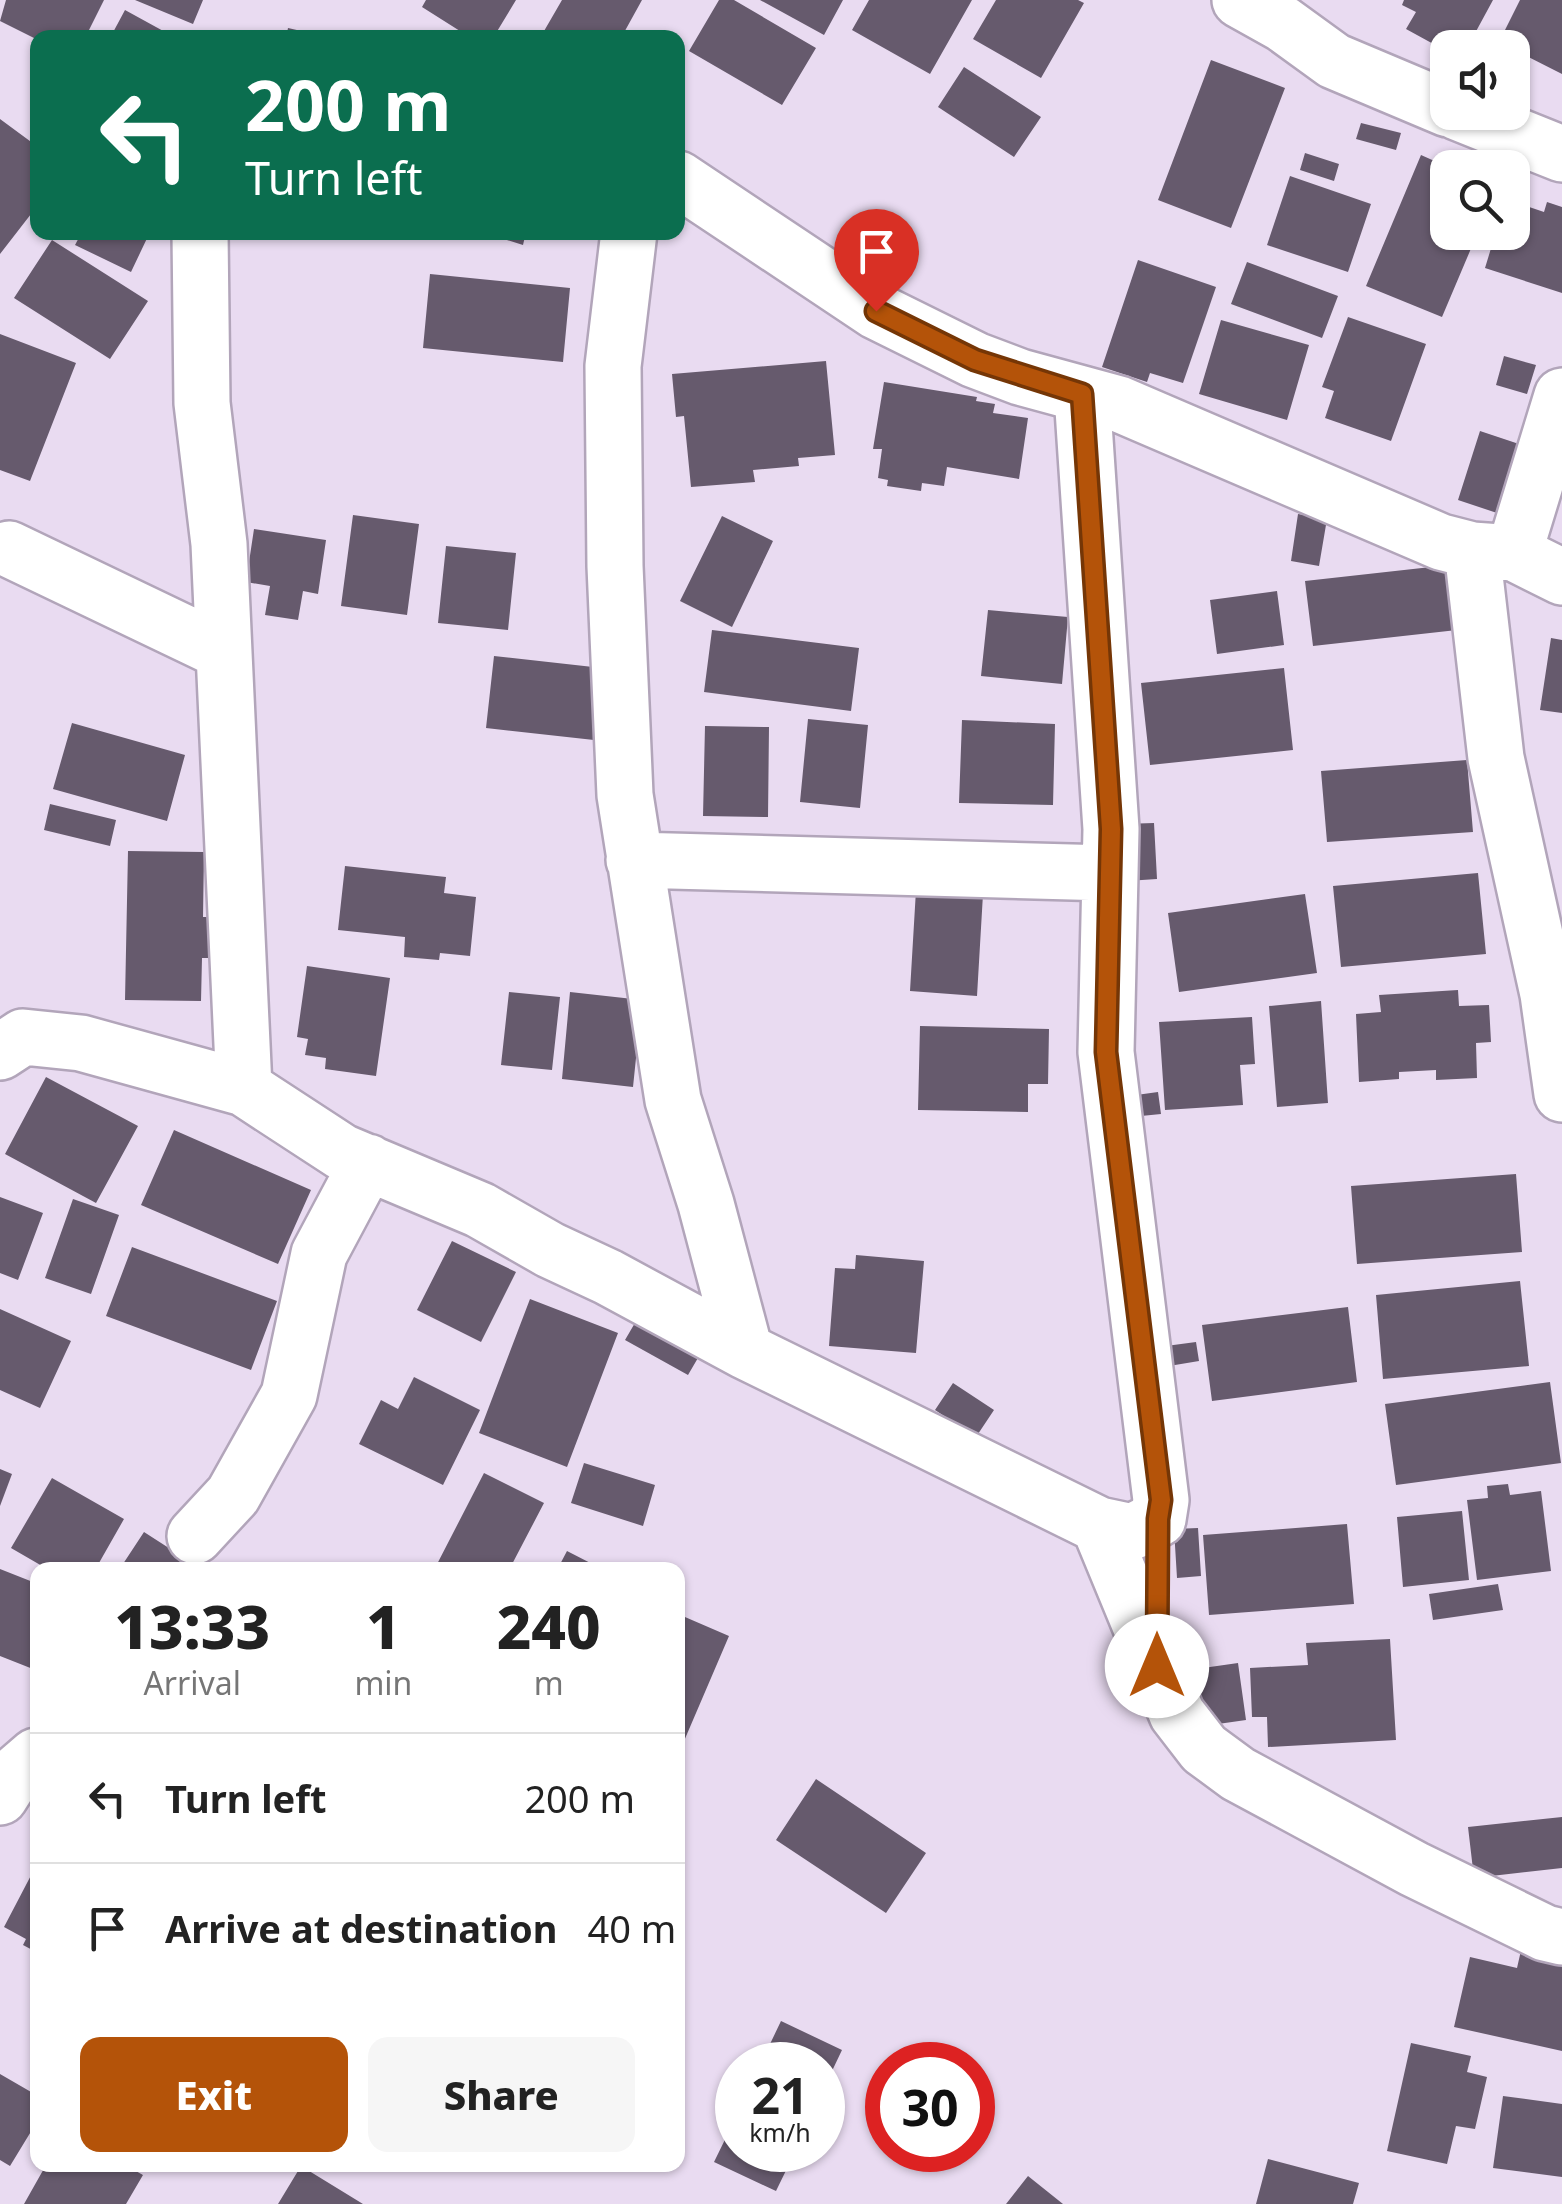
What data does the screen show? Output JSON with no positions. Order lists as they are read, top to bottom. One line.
{"page":{"turn":["200 m","Turn left"],"eta":["13:33","Arrival","1","min","240","m"],"list":[{"name":"Turn left","value":"200 m"},{"name":"Arrive at destination","value":"40 m"}],"buttons":["Exit","Share"],"speed":"21 km/h","limit":"30"}}
